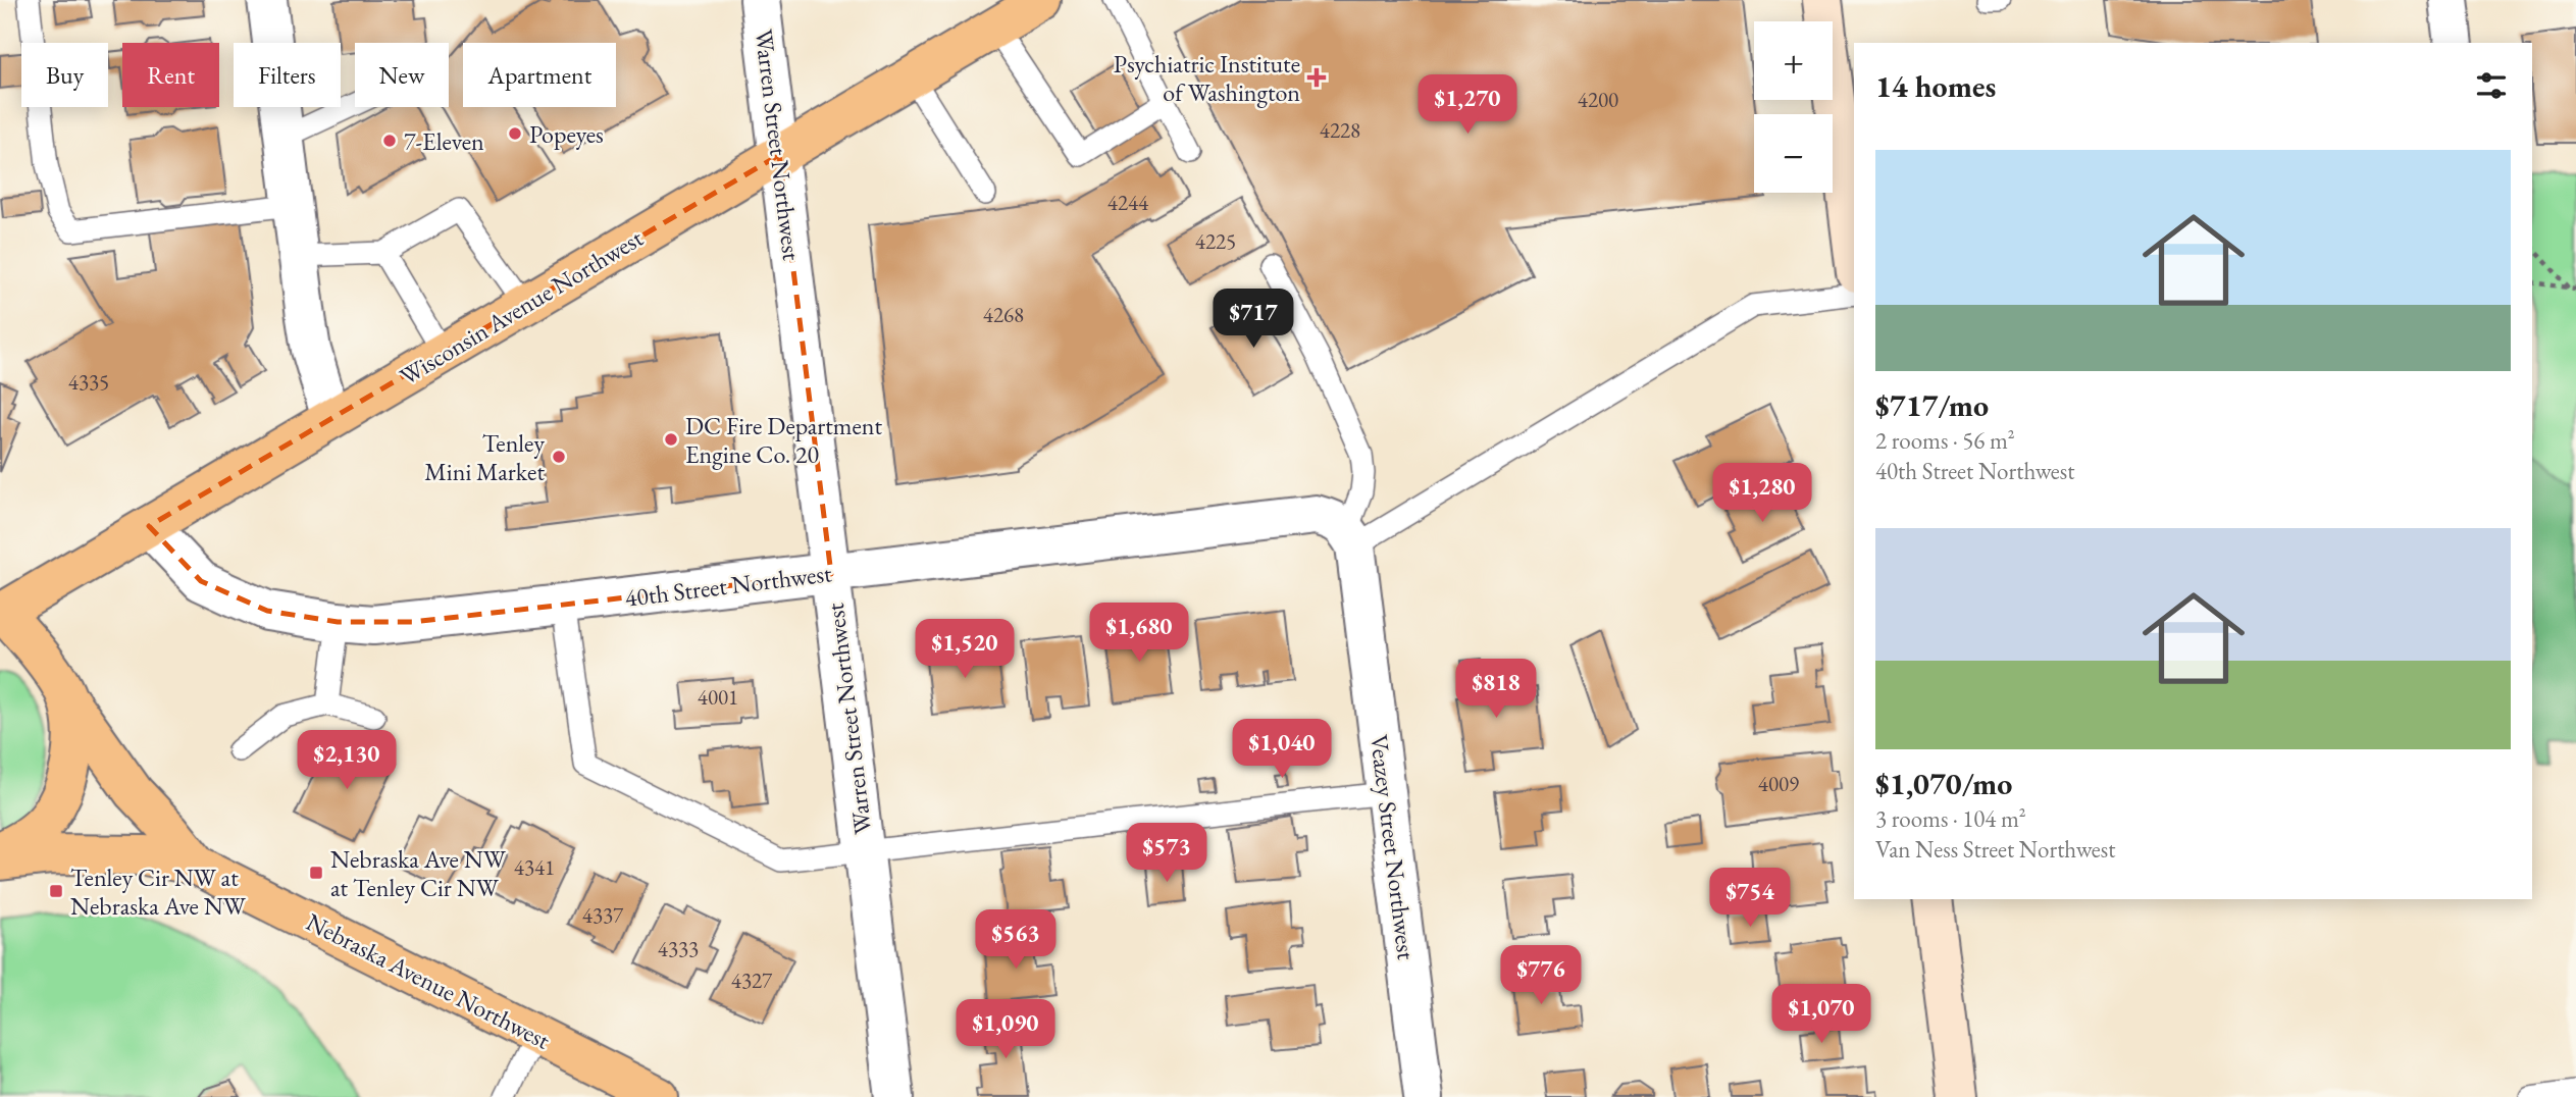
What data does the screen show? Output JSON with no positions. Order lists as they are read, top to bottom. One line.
{"streets":{"main road":["Wisconsin Avenue Northwest","Nebraska Avenue Northwest"],"street":["Warren Street Northwest","40th Street Northwest","Veazey Street Northwest"]},"crossings":[["Warren Street Northwest","Wisconsin Avenue Northwest"],["Warren Street Northwest","40th Street Northwest"],["Wisconsin Avenue Northwest","40th Street Northwest"],["Wisconsin Avenue Northwest","Nebraska Avenue Northwest"],["40th Street Northwest","Veazey Street Northwest"]],"places":{"health":["Psychiatric Institute of Washington"],"other":["Popeyes","7-Eleven","DC Fire Department Engine Co. 20","Tenley Mini Market"],"transit":["Nebraska Ave NW at Tenley Cir NW","Tenley Cir NW at Nebraska Ave NW"]},"house_numbers":["4200","4228","4244","4225","4268","4335","4001","4009","4341","4337","4333","4327"],"page":{"map_buttons":["+","−"],"chip":["Buy","Rent","Filters","New","Apartment"],"heading":"14 homes","price":["$1,270","$717","$1,280","$1,680","$1,520","$818","$1,040","$2,130","$573","$754","$563","$776","$1,070","$1,090"],"list":[{"name":"$717/mo","note":"2 rooms · 56 m² · 40th Street Northwest"},{"name":"$1,070/mo","note":"3 rooms · 104 m² · Van Ness Street Northwest"}]}}
